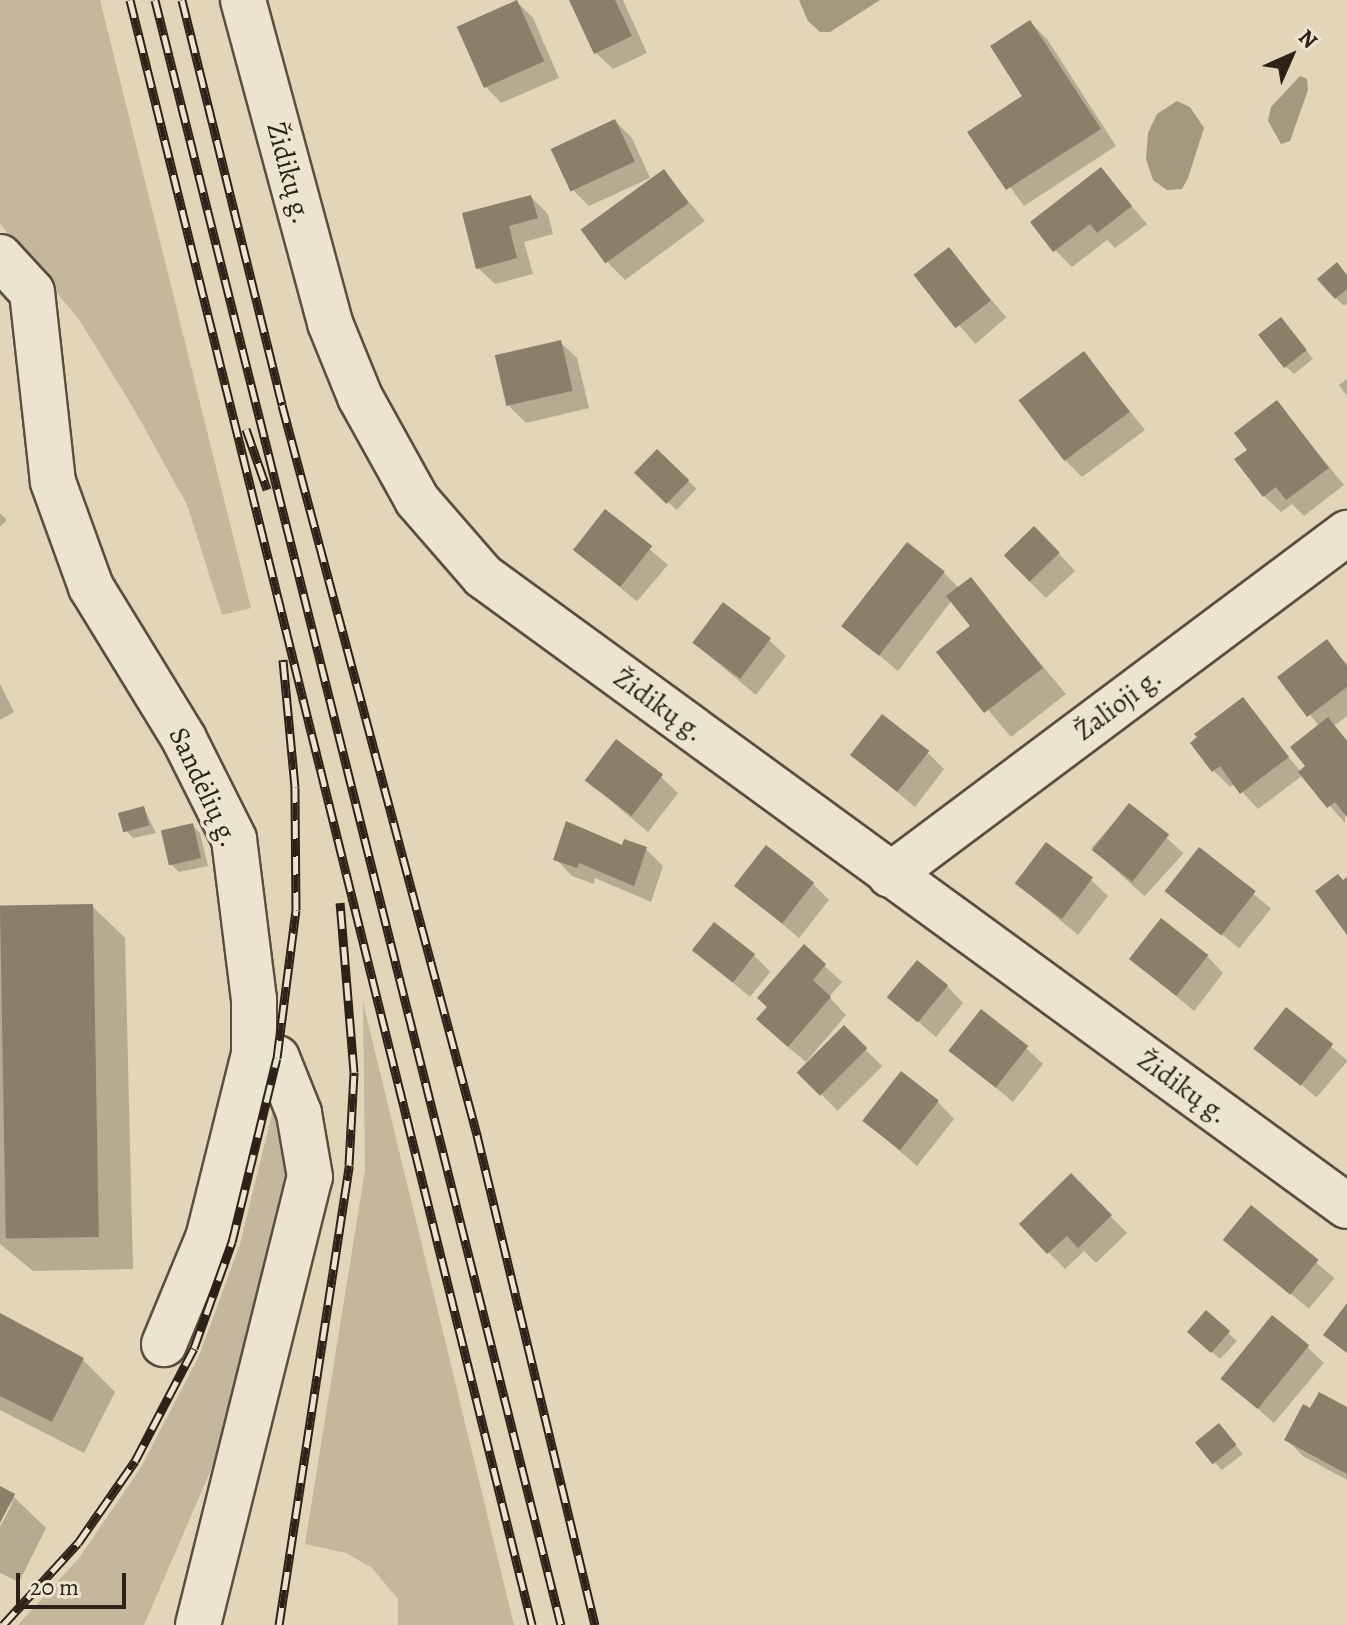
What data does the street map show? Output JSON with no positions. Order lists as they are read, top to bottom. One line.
{"streets":{"street":["Židikų g.","Žalioji g.","Sandėlių g."]},"crossings":[["Židikų g.","Žalioji g."]],"scale_bar":"20 m","north":"top right"}
